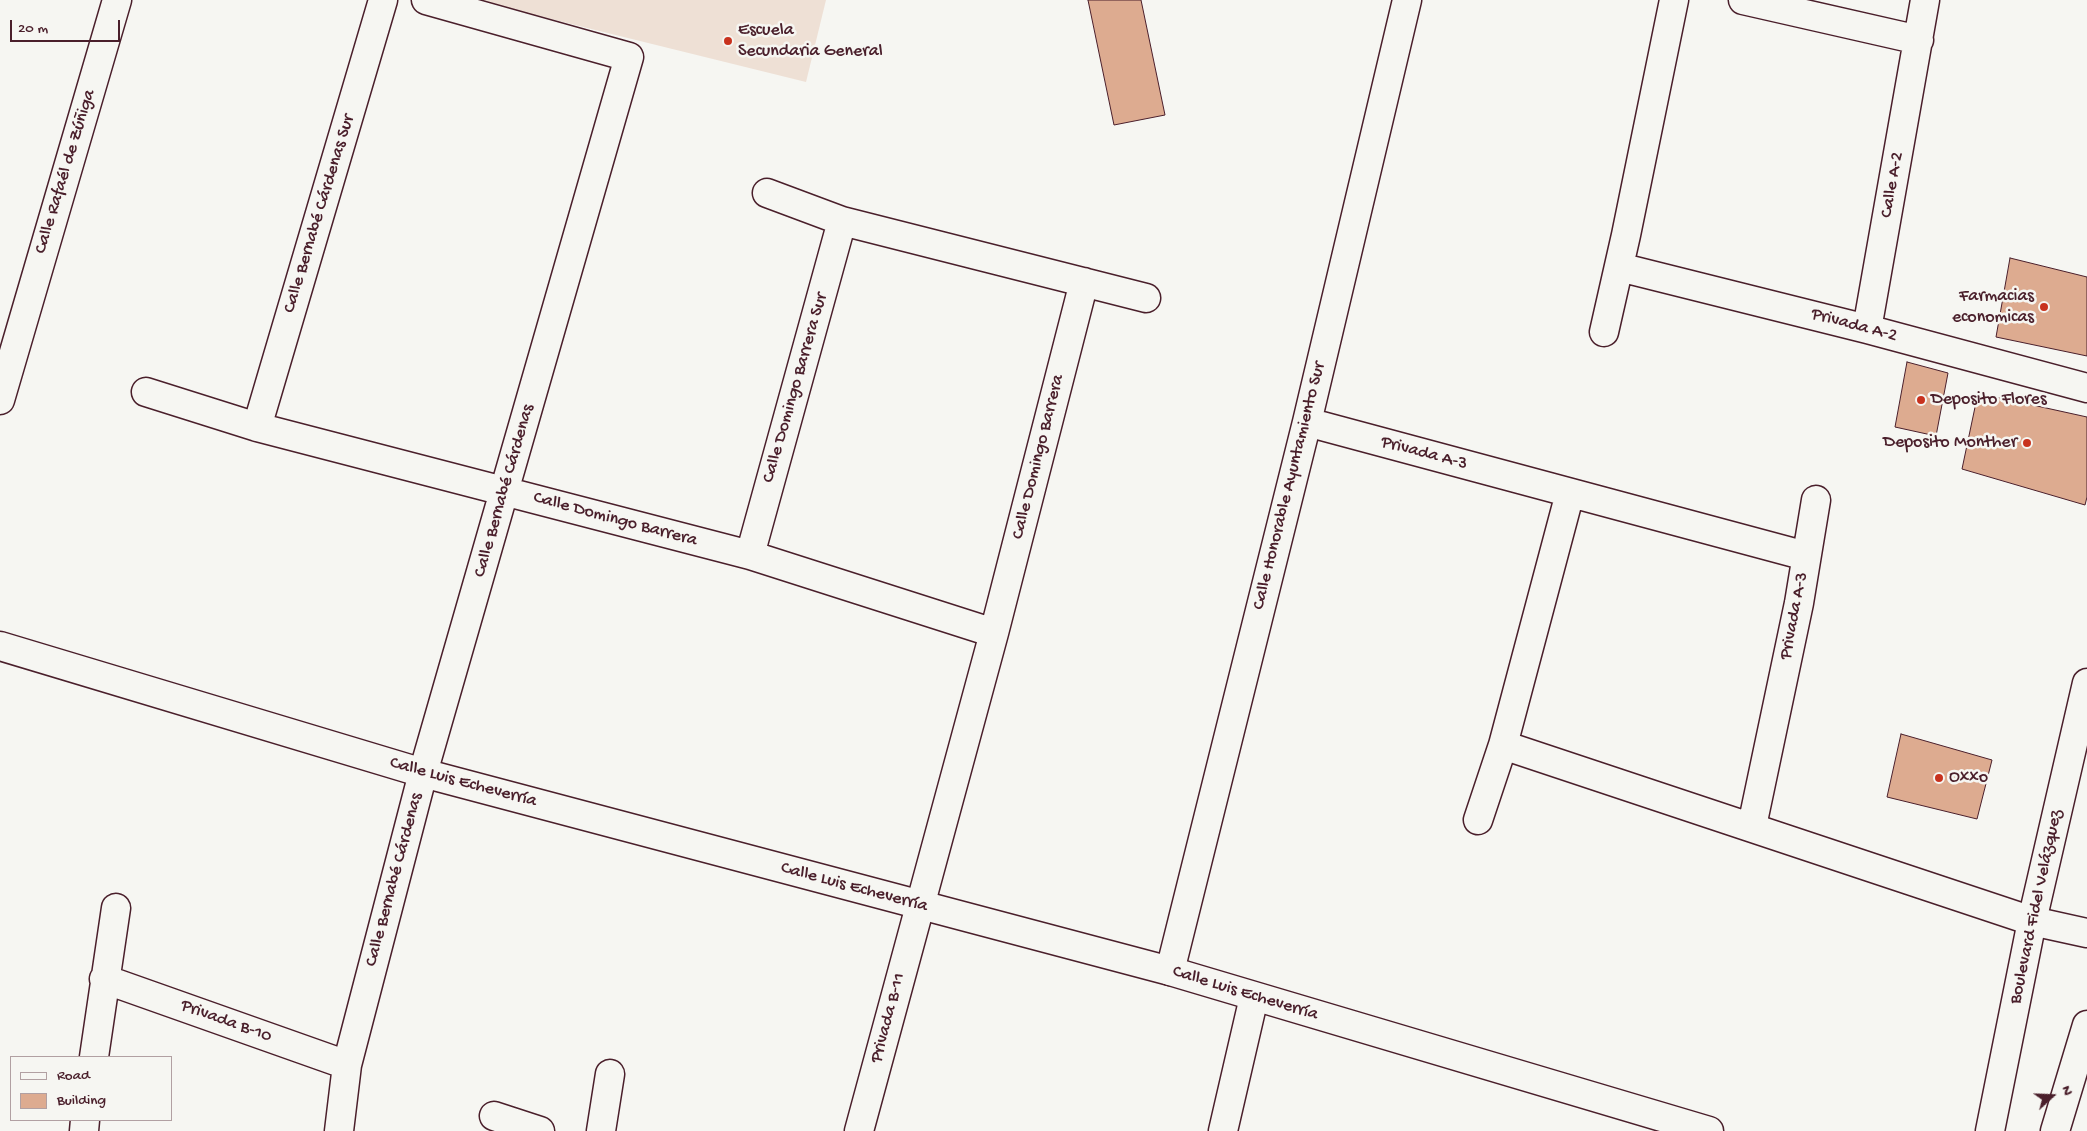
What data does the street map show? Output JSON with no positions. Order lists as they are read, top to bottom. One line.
{"streets":{"street":["Calle Rafaél de Zúñiga","Calle A-2","Calle Bernabé Cárdenas Sur","Privada A-2","Calle Domingo Barrera Sur","Privada A-3","Calle Domingo Barrera","Calle Honorable Ayuntamiento Sur","Calle Bernabé Cárdenas","Calle Luis Echeverría","Boulevard Fidel Velázquez","Privada B-11","Privada B-10"]},"crossings":[["Calle A-2","Privada A-2"],["Calle Bernabé Cárdenas Sur","Calle Domingo Barrera"],["Calle Domingo Barrera Sur","Calle Domingo Barrera"],["Privada A-3","Calle Honorable Ayuntamiento Sur"],["Calle Domingo Barrera","Calle Bernabé Cárdenas"],["Calle Domingo Barrera","Calle Luis Echeverría"],["Calle Domingo Barrera","Privada B-11"],["Calle Honorable Ayuntamiento Sur","Calle Luis Echeverría"],["Calle Bernabé Cárdenas","Calle Luis Echeverría"],["Calle Bernabé Cárdenas","Privada B-10"],["Calle Luis Echeverría","Privada B-11"]],"places":["Escuela Secundaria General","Farmacias economicas","Deposito Flores","Deposito Monther","Oxxo"],"legend":["Road","Building"],"scale_bar":"20 m","north":"right"}
